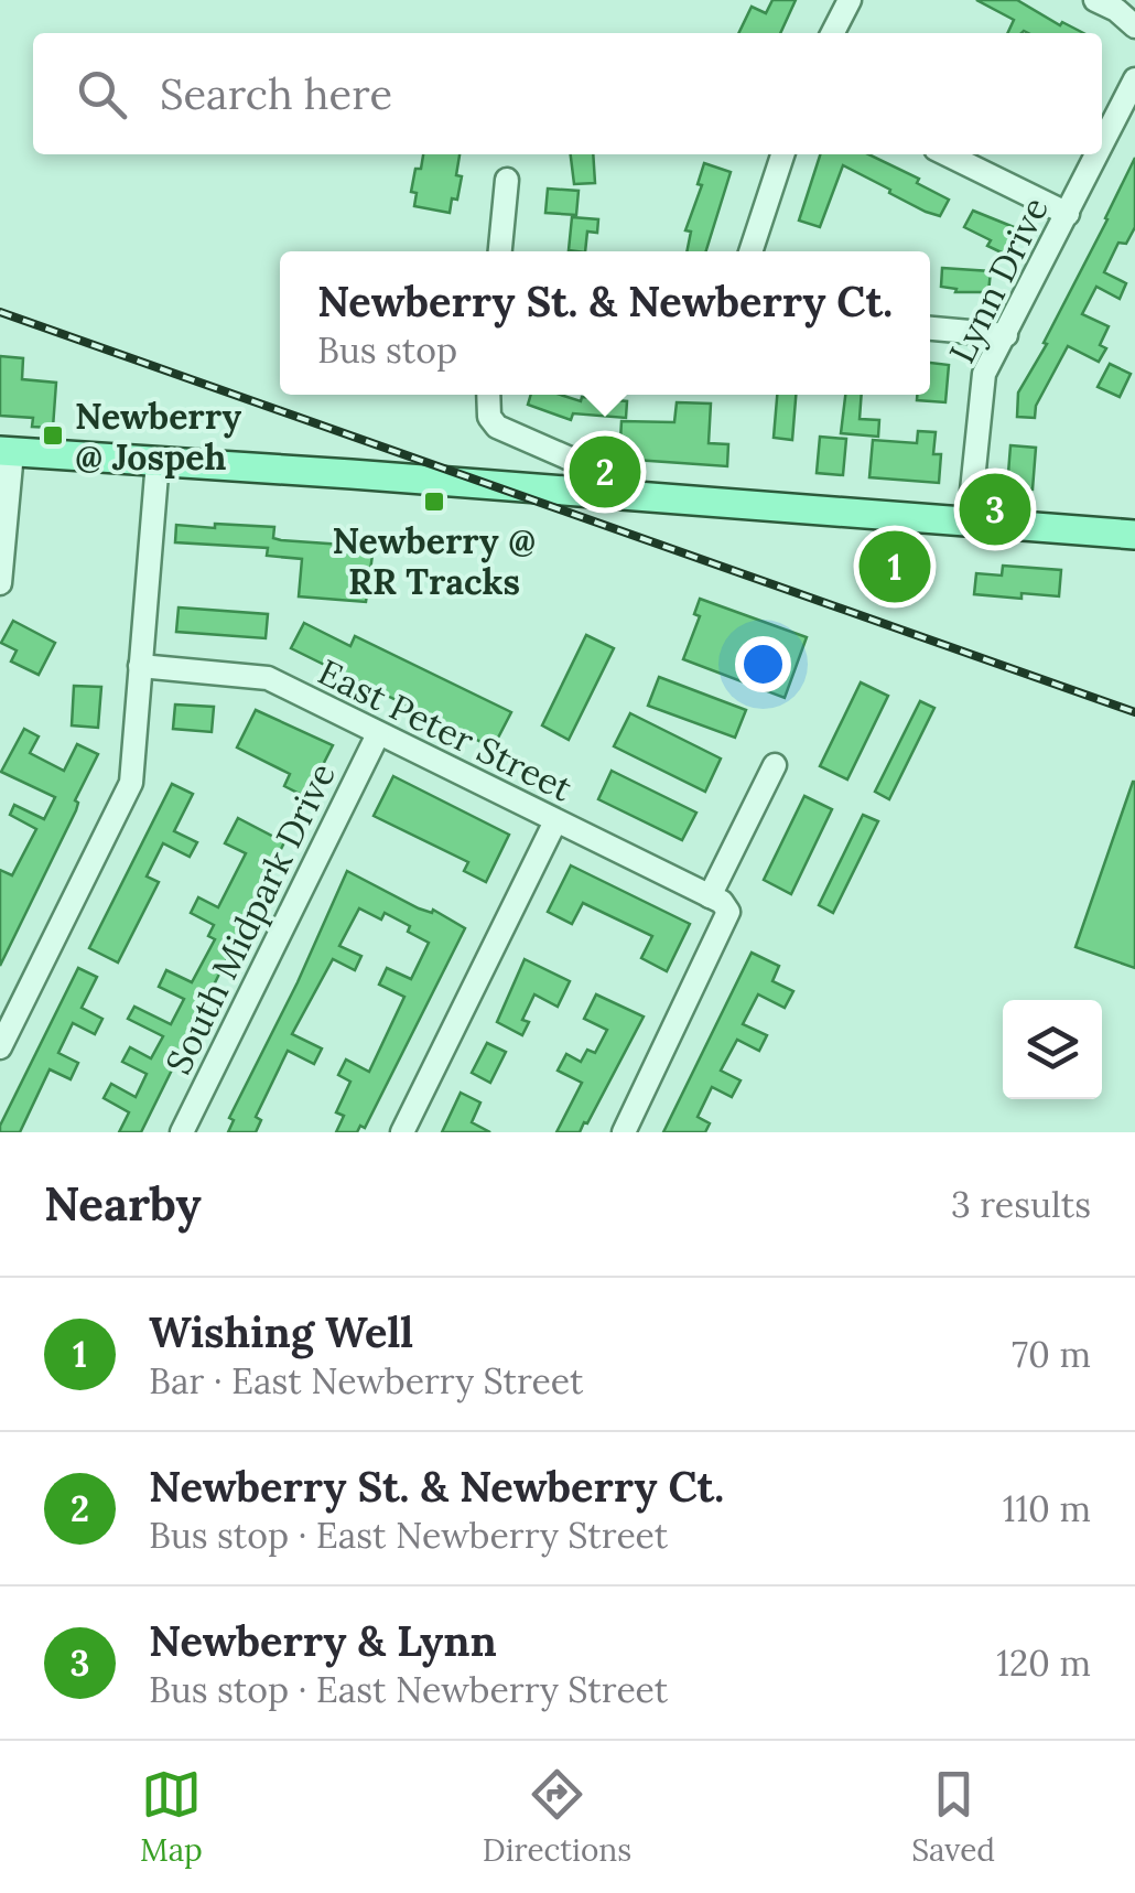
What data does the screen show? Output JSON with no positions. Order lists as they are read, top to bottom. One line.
{"streets":{"street":["Lynn Drive","East Peter Street","South Midpark Drive"]},"crossings":[["East Peter Street","South Midpark Drive"]],"places":{"transit":["Newberry @ Jospeh","Newberry @ RR Tracks"]},"page":{"search":"Search here","popup":["Newberry St. & Newberry Ct.","Bus stop"],"pins":["2","3","1"],"heading":["Nearby","3 results"],"list":[{"mark":"1","name":"Wishing Well","note":"Bar · East Newberry Street","value":"70 m"},{"mark":"2","name":"Newberry St. & Newberry Ct.","note":"Bus stop · East Newberry Street","value":"110 m"},{"mark":"3","name":"Newberry & Lynn","note":"Bus stop · East Newberry Street","value":"120 m"}],"nav":["Map","Directions","Saved"]}}
